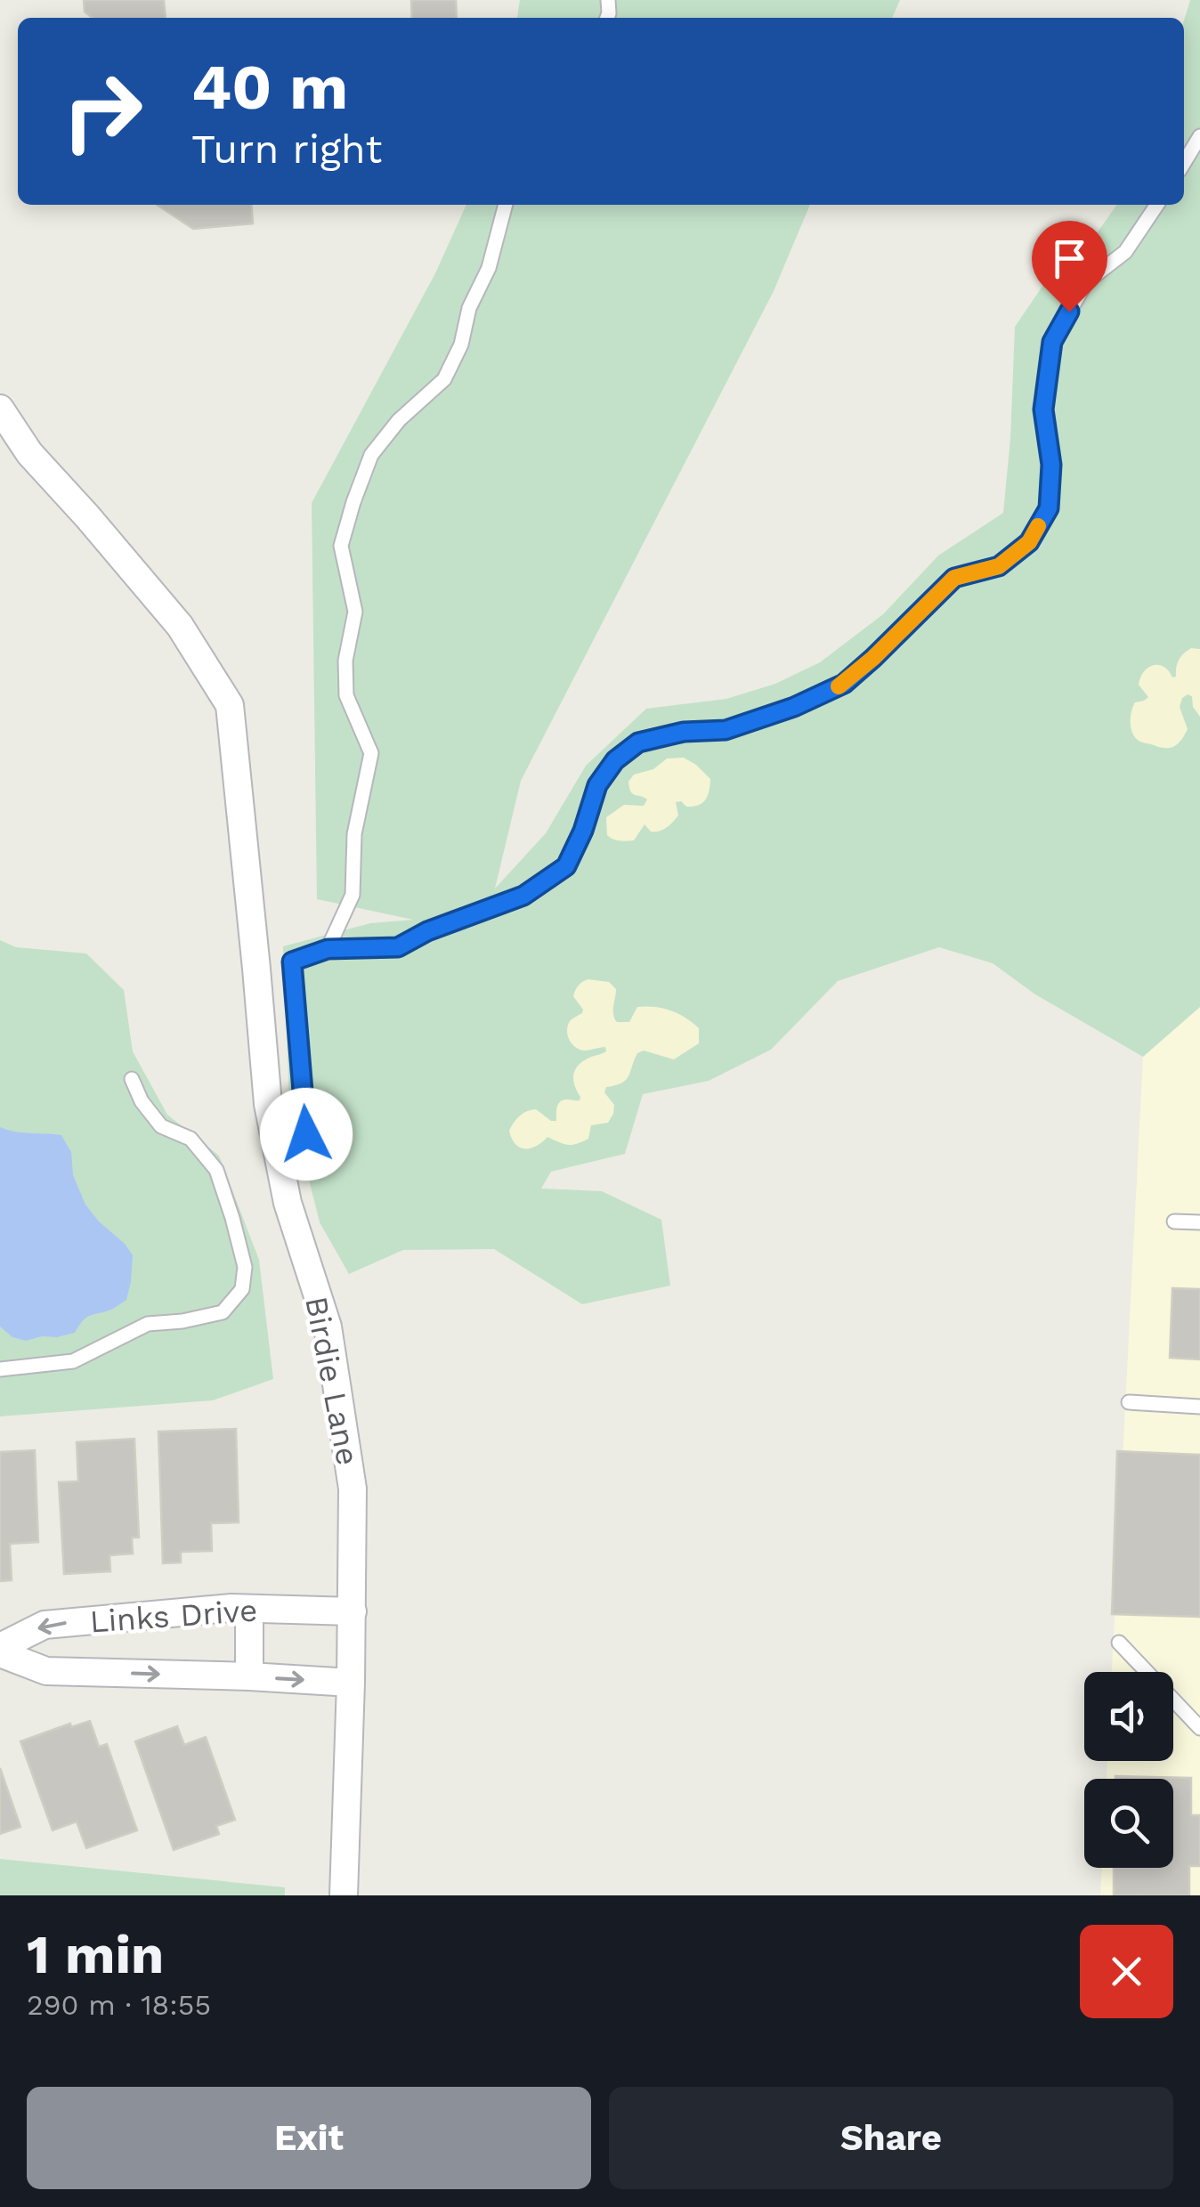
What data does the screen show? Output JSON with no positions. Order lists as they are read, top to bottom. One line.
{"streets":{"street":["Birdie Lane","Links Drive"]},"crossings":[["Birdie Lane","Links Drive"]],"page":{"turn":["40 m","Turn right"],"heading":["1 min","290 m · 18:55"],"buttons":["Exit","Share"]}}
